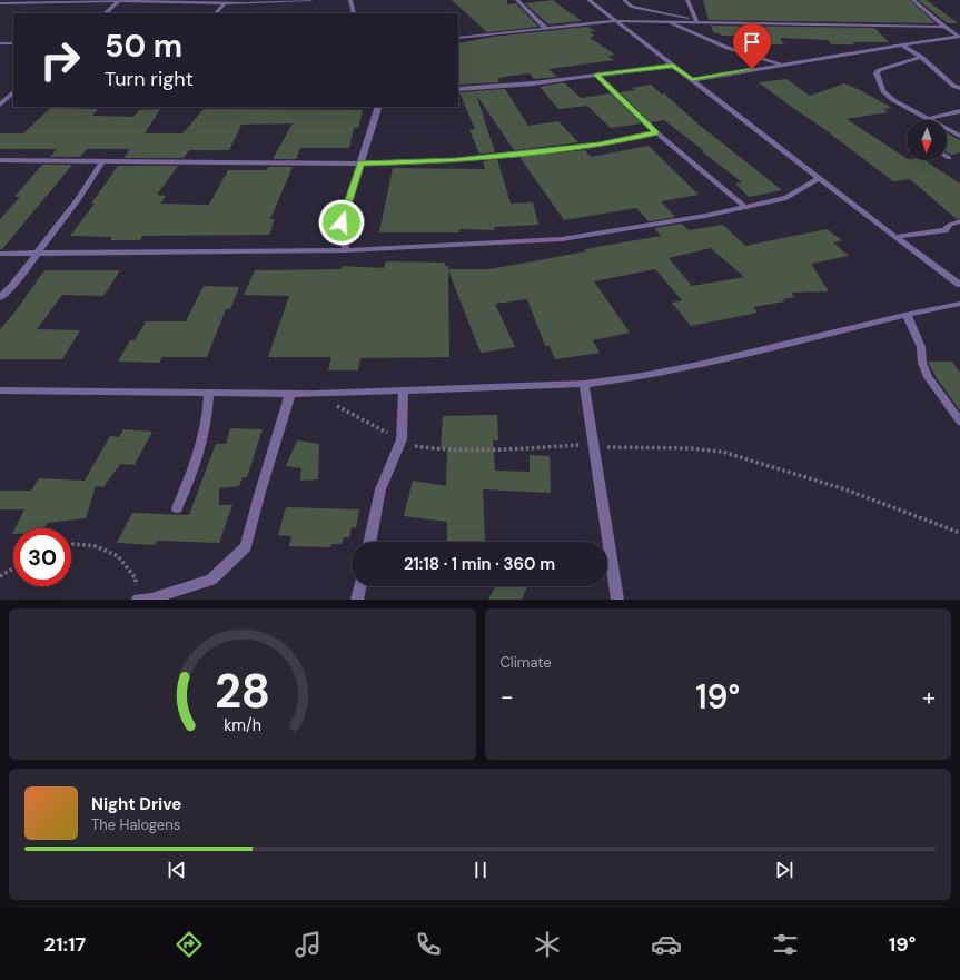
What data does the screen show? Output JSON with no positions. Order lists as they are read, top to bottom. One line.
{"north":"bottom","page":{"turn":["50 m","Turn right"],"limit":"30","trip":"21:18 · 1 min · 360 m","tile":"Climate","heat":["−","19°","+"],"song":["Night Drive","The Halogens"],"tabs":["21:17","19°"],"gauge":["28","km/h"]}}
